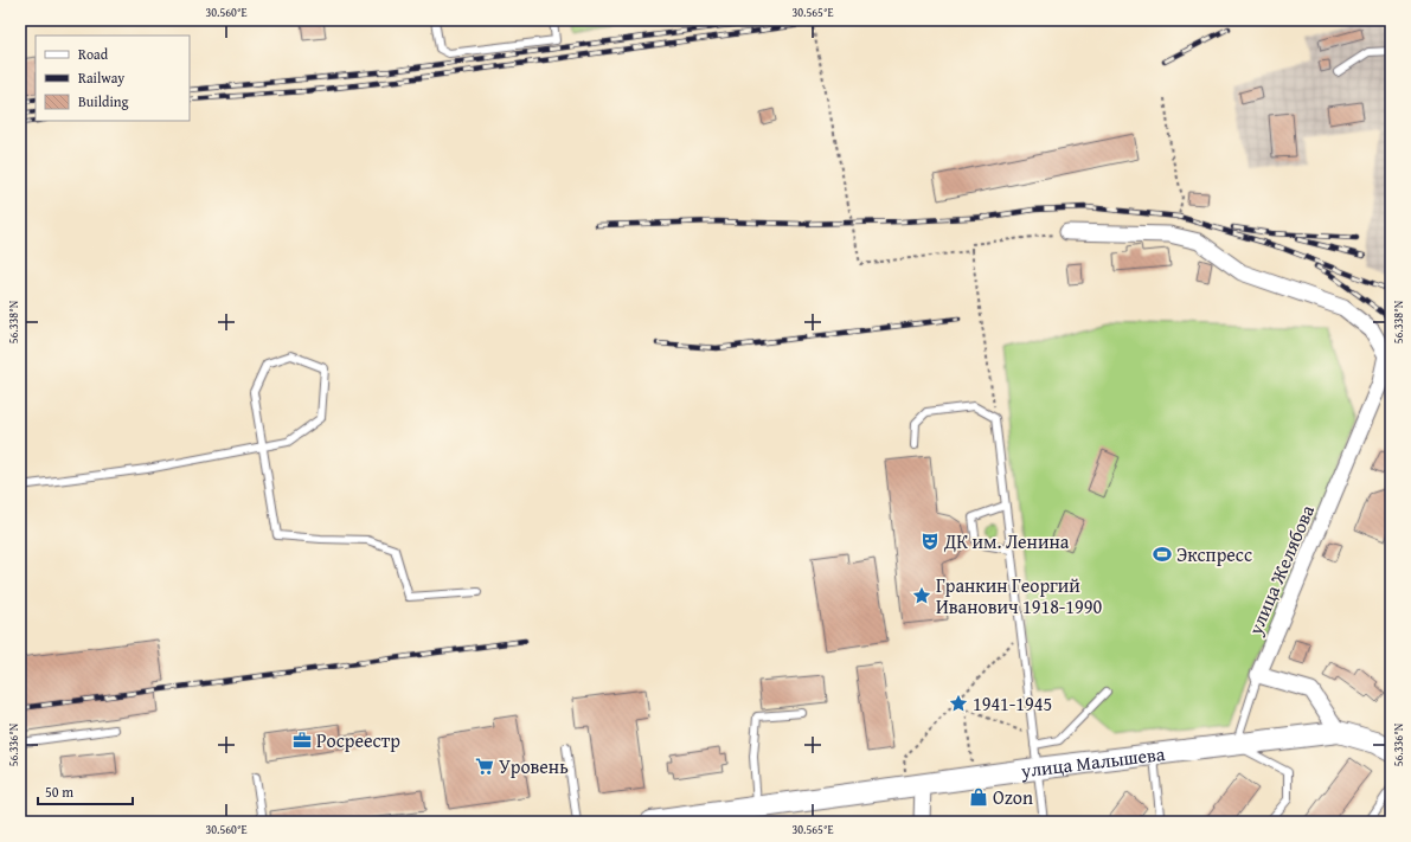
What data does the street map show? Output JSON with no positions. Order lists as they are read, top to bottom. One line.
{"streets":{"street":["улица Желябова","улица Малышева"]},"places":{"theatre":["ДК им. Ленина"],"sports":["Экспресс"],"place":["Гранкин Георгий Иванович 1918-1990","1941-1945"],"office":["Росреестр"],"supermarket":["Уровень"],"shop":["Ozon"]},"legend":["Road","Railway","Building"],"scale_bar":"50 m","coordinates":["30.560°E","30.565°E","56.338°N","56.336°N"]}
